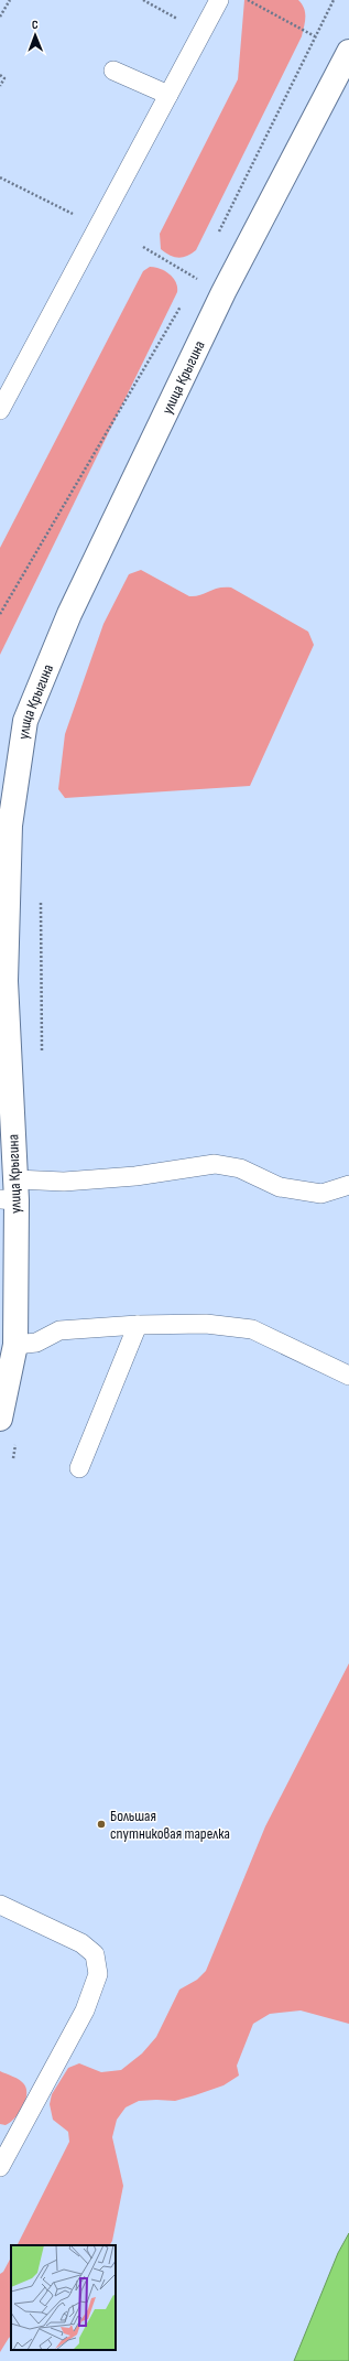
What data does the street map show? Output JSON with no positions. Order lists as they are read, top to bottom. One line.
{"streets":{"main road":["улица Крыгина"]},"places":["Большая спутниковая тарелка"],"north":"top"}
